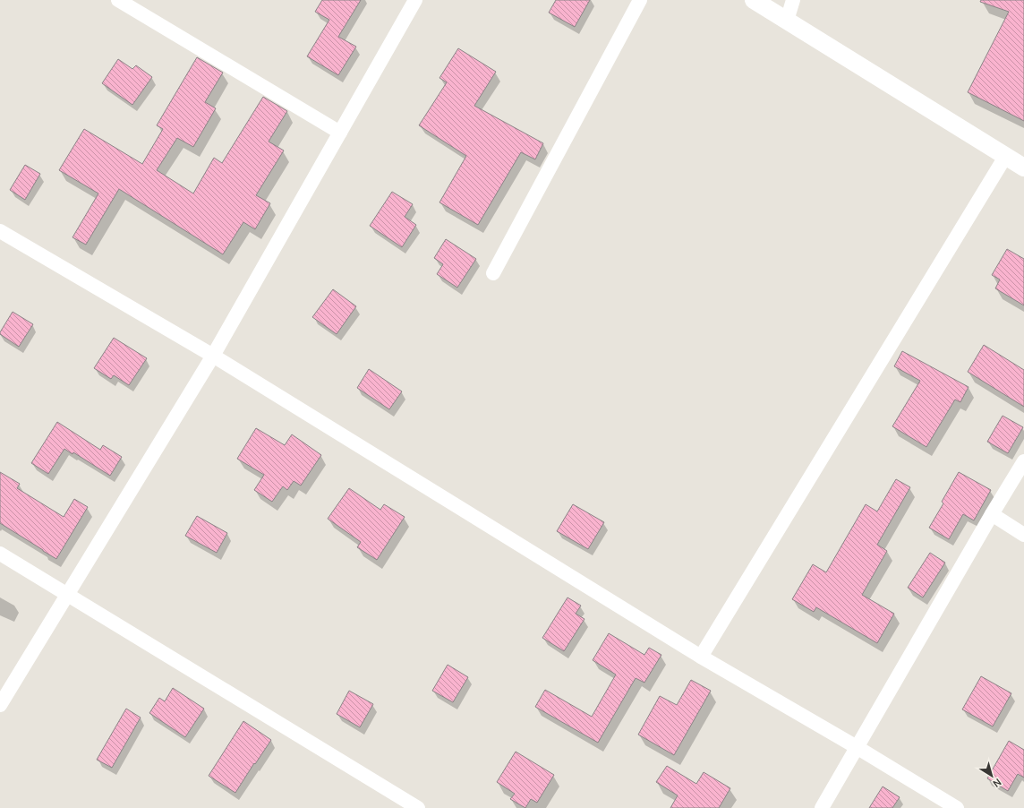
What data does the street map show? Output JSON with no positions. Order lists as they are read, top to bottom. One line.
{"north":"bottom right"}
